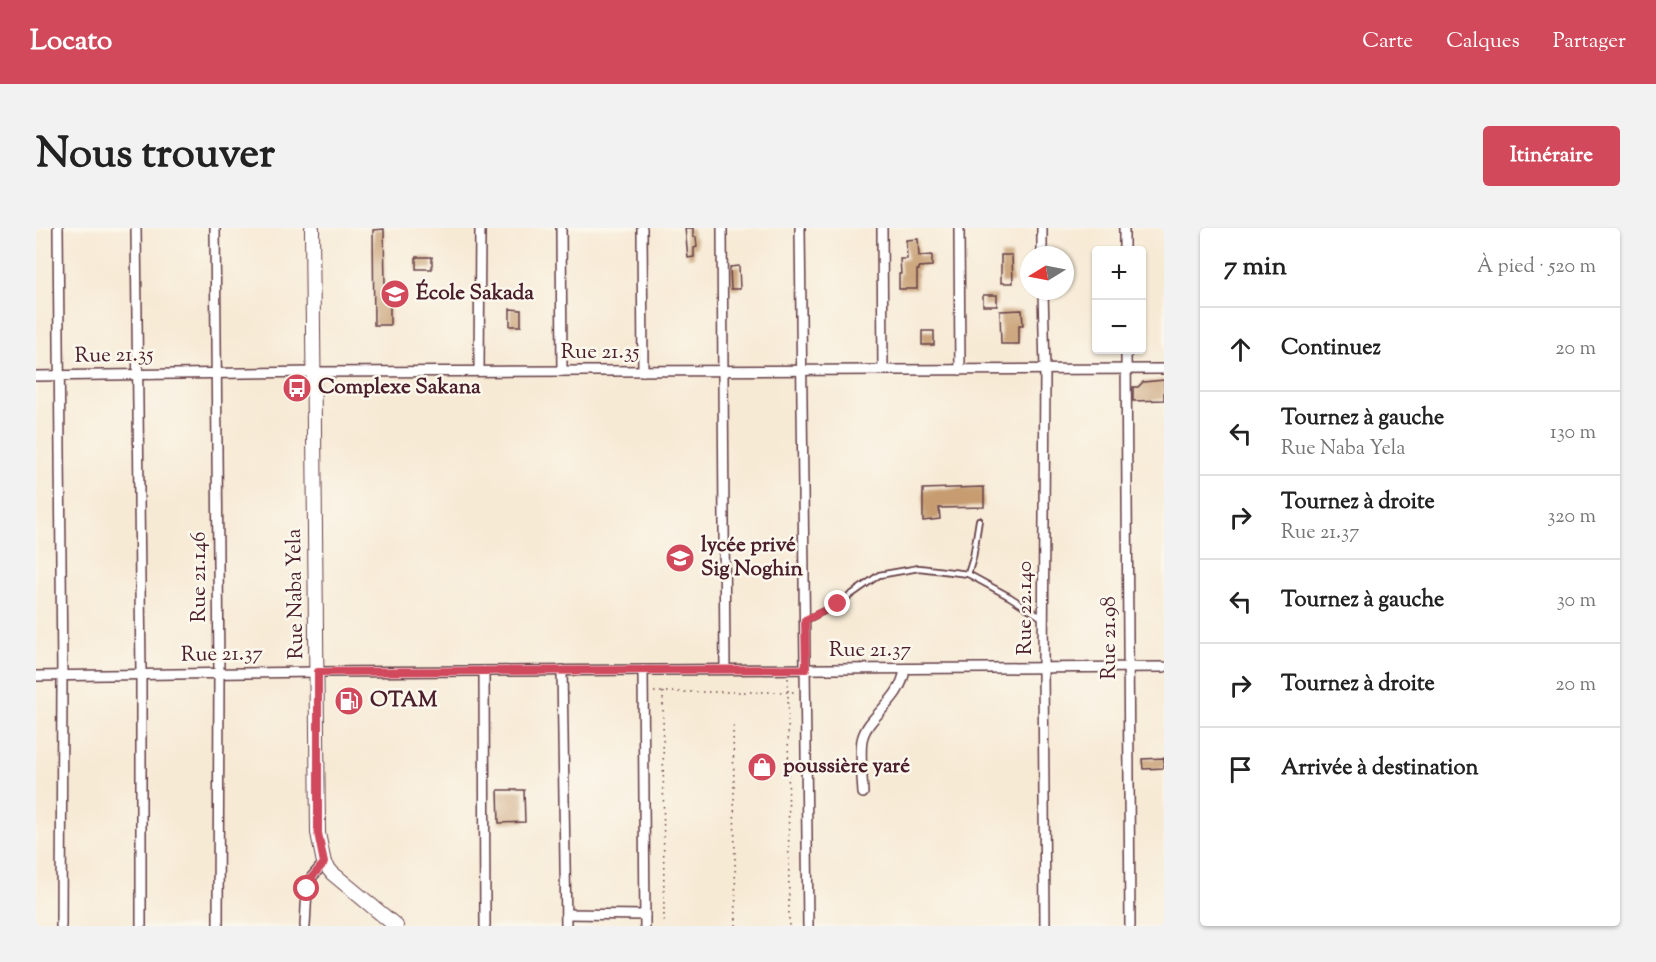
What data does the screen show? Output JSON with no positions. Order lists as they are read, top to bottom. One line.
{"streets":{"street":["Rue 21.35","Rue 21.146","Rue Naba Yela","Rue 22.140","Rue 21.98","Rue 21.37"]},"crossings":[["Rue 21.35","Rue 21.146"],["Rue 21.35","Rue Naba Yela"],["Rue 21.35","Rue 22.140"],["Rue 21.35","Rue 21.98"],["Rue 21.146","Rue 21.37"],["Rue Naba Yela","Rue 21.37"],["Rue 22.140","Rue 21.37"],["Rue 21.98","Rue 21.37"]],"places":{"school or university":["École Sakada","lycée privé Sig Noghin"],"bus stop":["Complexe Sakana"],"fuel station":["OTAM"],"shop":["poussière yaré"]},"north":"left","page":{"header":"Locato","nav":["Carte","Calques","Partager"],"title":"Nous trouver","buttons":"Itinéraire","heading":["7 min","À pied · 520 m"],"map_buttons":["+","−"],"list":[["Continuez","20 m"],["Tournez à gauche","Rue Naba Yela","130 m"],["Tournez à droite","Rue 21.37","320 m"],["Tournez à gauche","30 m"],["Tournez à droite","20 m"],"Arrivée à destination"]}}
